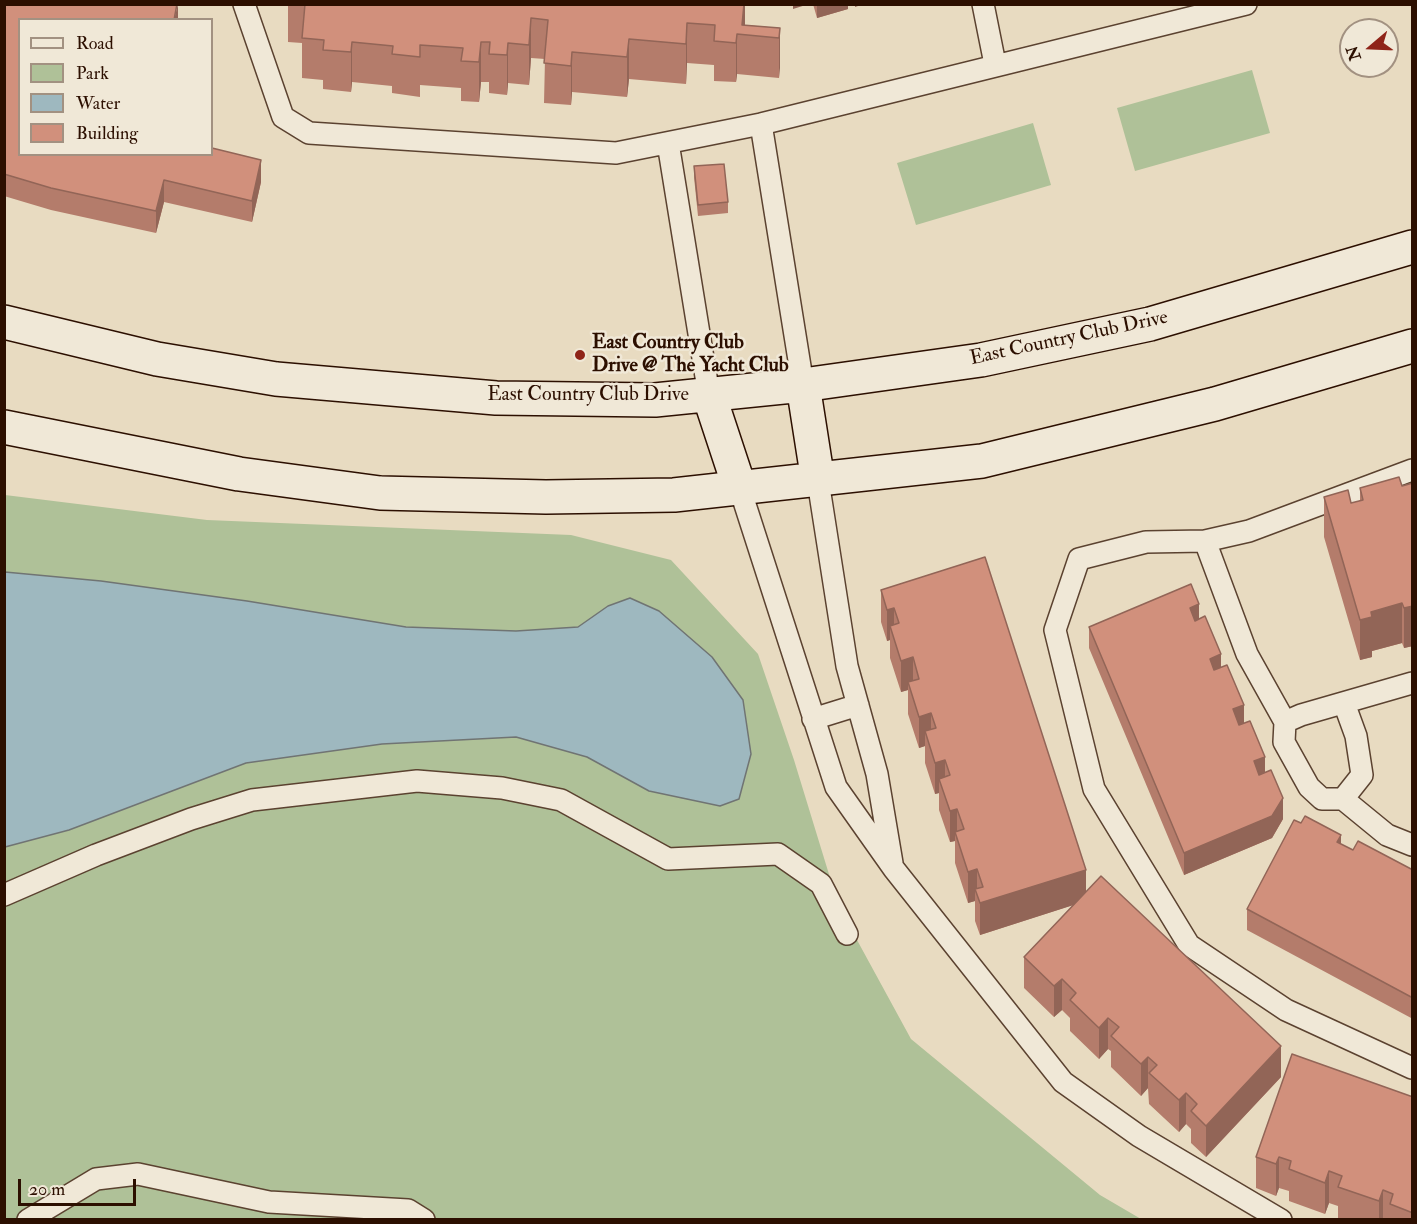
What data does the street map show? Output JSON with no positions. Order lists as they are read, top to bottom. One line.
{"streets":{"street":["East Country Club Drive"]},"places":["East Country Club Drive @ The Yacht Club"],"legend":["Road","Park","Water","Building"],"scale_bar":"20 m","north":"left"}
